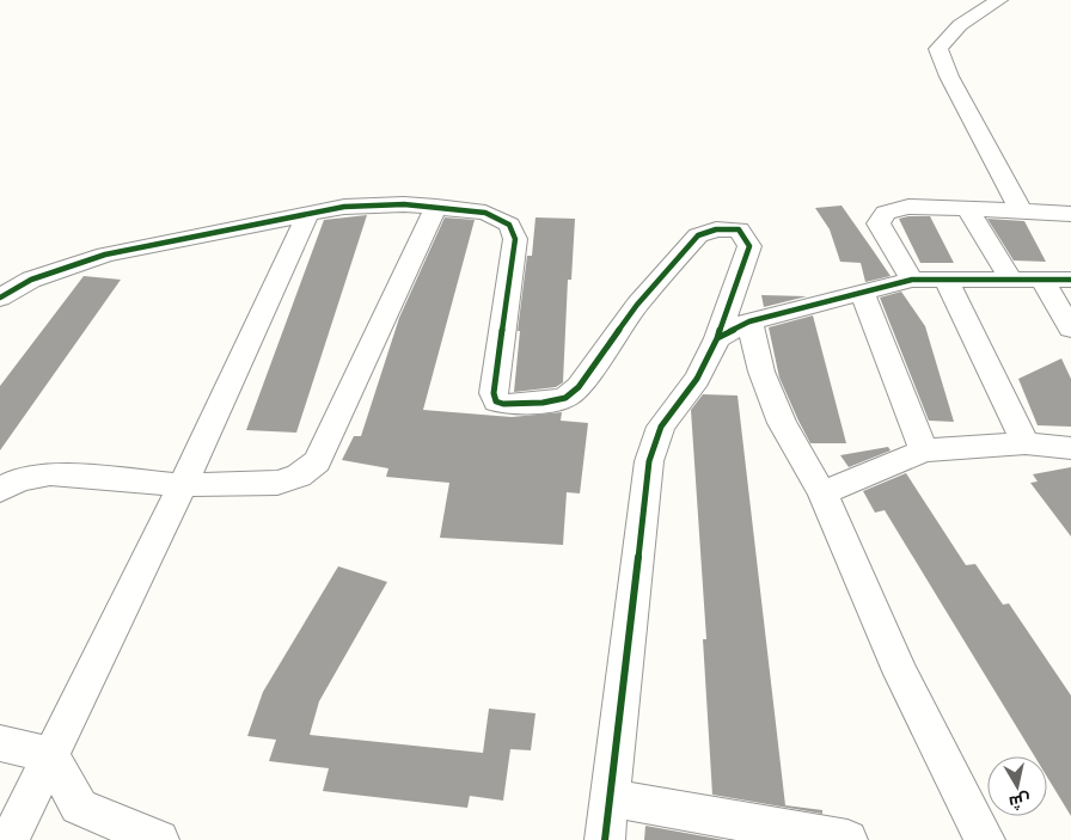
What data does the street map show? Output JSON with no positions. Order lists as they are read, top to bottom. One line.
{"north":"bottom"}
